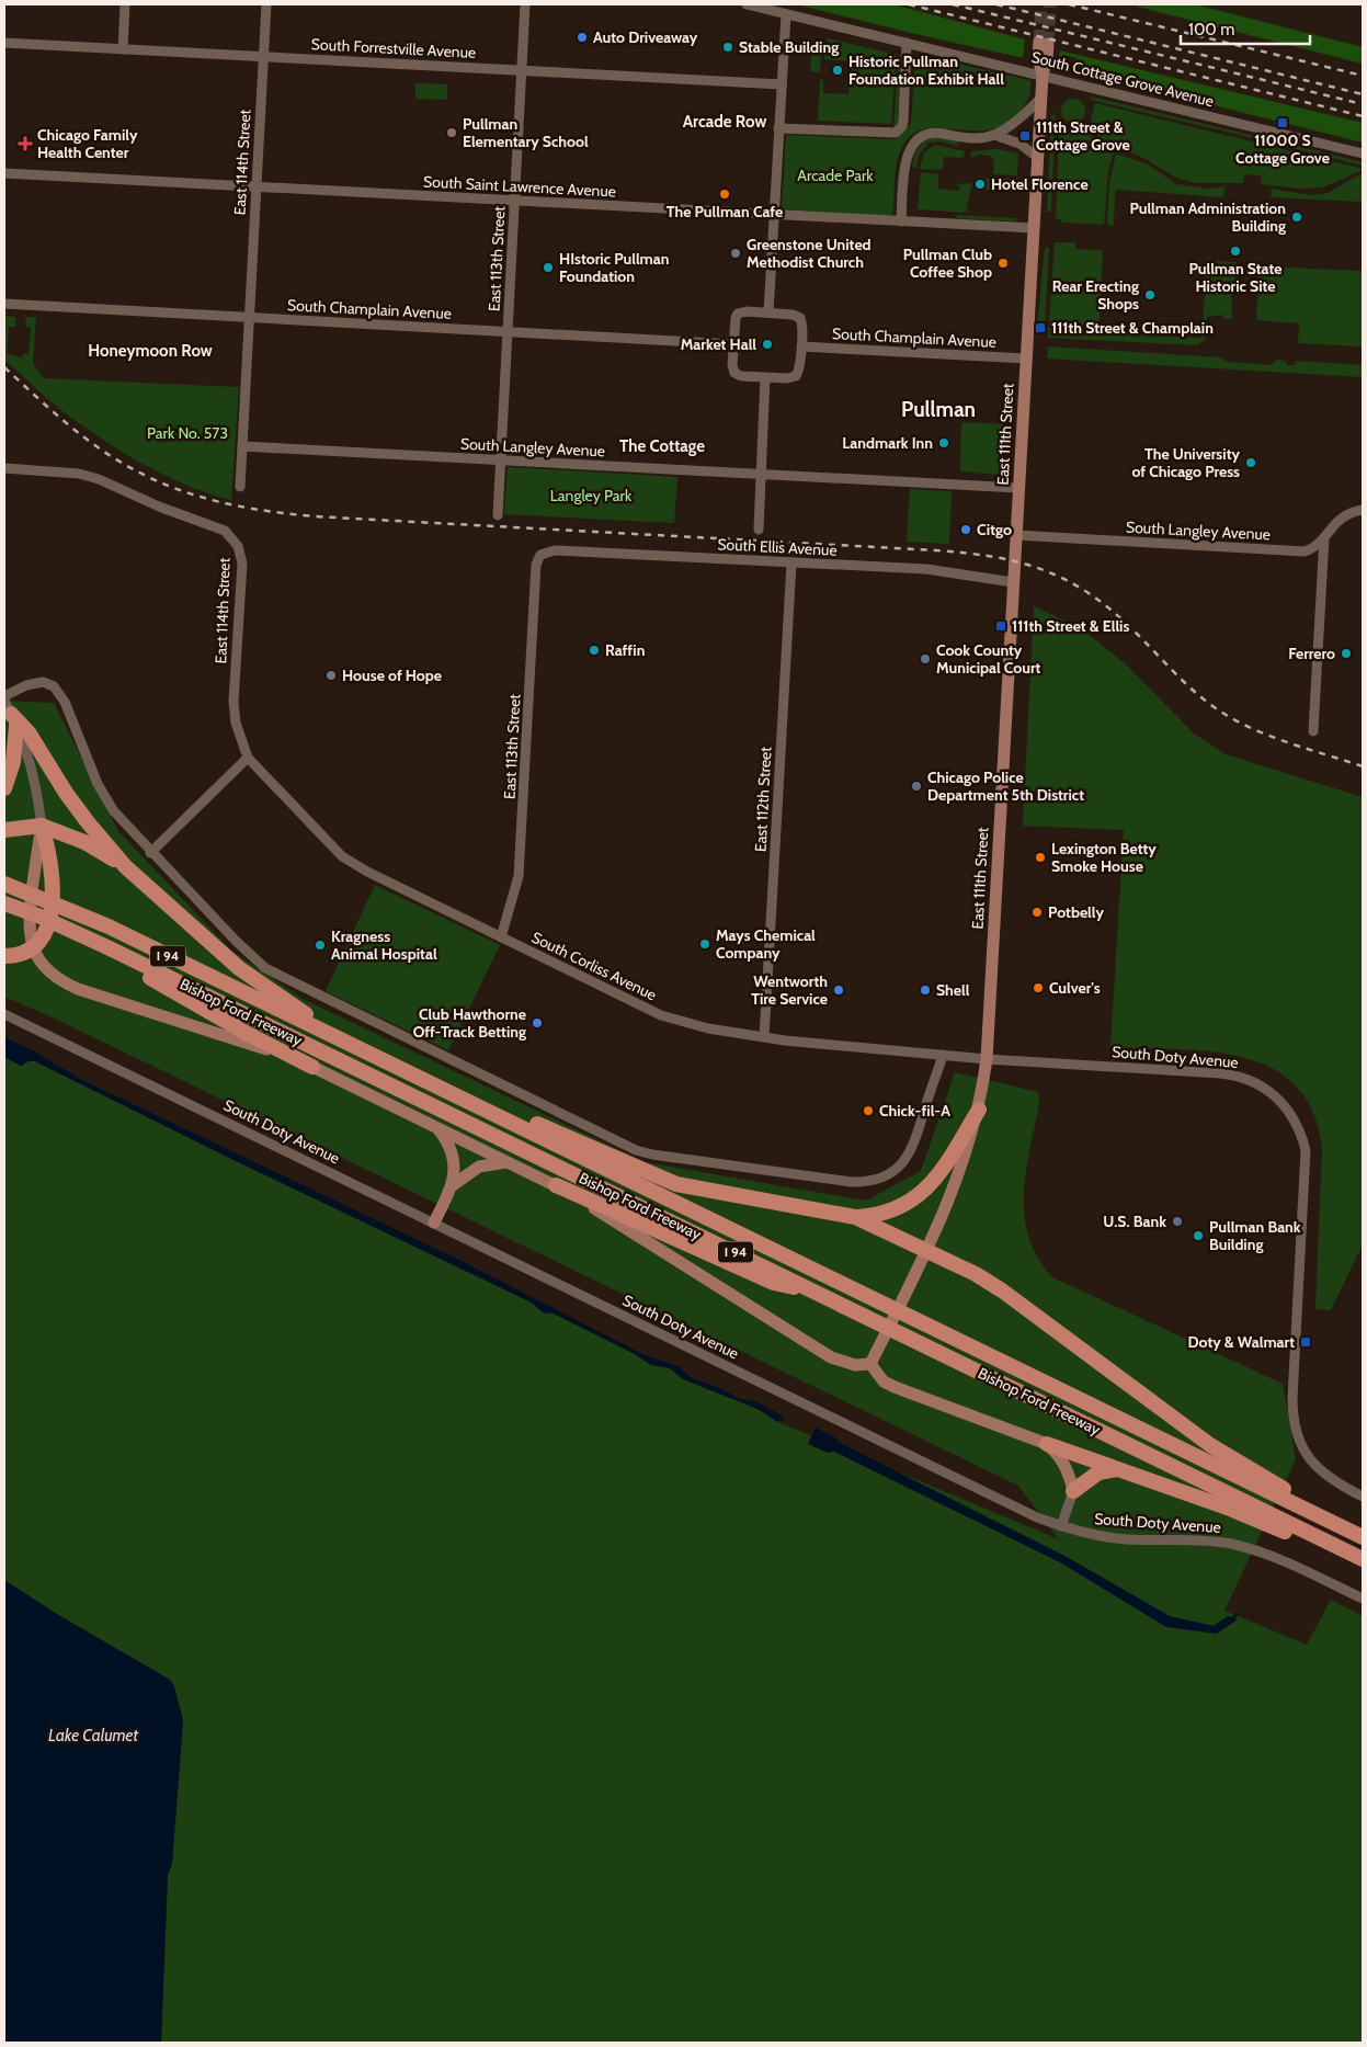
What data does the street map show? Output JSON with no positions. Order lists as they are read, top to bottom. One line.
{"streets":{"highway":["I 94","Bishop Ford Freeway"],"main road":["East 111th Street"],"street":["South Forrestville Avenue","South Cottage Grove Avenue","East 114th Street","South Saint Lawrence Avenue","East 113th Street","South Champlain Avenue","South Langley Avenue","South Ellis Avenue","East 112th Street","South Corliss Avenue","South Doty Avenue"]},"crossings":[["South Forrestville Avenue","East 114th Street"],["South Forrestville Avenue","East 113th Street"],["South Cottage Grove Avenue","East 111th Street"],["East 114th Street","South Saint Lawrence Avenue"],["East 114th Street","South Champlain Avenue"],["East 114th Street","South Langley Avenue"],["East 114th Street","South Corliss Avenue"],["South Saint Lawrence Avenue","East 113th Street"],["South Saint Lawrence Avenue","East 111th Street"],["East 113th Street","South Champlain Avenue"],["East 113th Street","South Langley Avenue"],["East 113th Street","South Ellis Avenue"],["East 113th Street","South Corliss Avenue"],["South Champlain Avenue","East 111th Street"],["East 111th Street","South Langley Avenue"],["East 111th Street","South Ellis Avenue"],["East 111th Street","South Corliss Avenue"],["East 111th Street","South Doty Avenue"],["South Ellis Avenue","East 112th Street"],["East 112th Street","South Corliss Avenue"],["South Corliss Avenue","South Doty Avenue"]],"districts":["Arcade Row","Honeymoon Row","Pullman","The Cottage"],"water":["Lake Calumet"],"parks":["Arcade Park","Park No. 573","Langley Park"],"places":{"other":["Auto Driveaway","Stable Building","Historic Pullman Foundation Exhibit Hall","Pullman Elementary School","Hotel Florence","The Pullman Cafe","Pullman Administration Building","Pullman State Historic Site","Greenstone United Methodist Church","Pullman Club Coffee Shop","HIstoric Pullman Foundation","Rear Erecting Shops","Market Hall","Landmark Inn","The University of Chicago Press","Citgo","Raffin","Ferrero","Cook County Municipal Court","House of Hope","Chicago Police Department 5th District","Lexington Betty Smoke House","Potbelly","Mays Chemical Company","Kragness Animal Hospital","Culver's","Wentworth Tire Service","Shell","Club Hawthorne Off-Track Betting","Chick-fil-A","U.S. Bank","Pullman Bank Building"],"transit":["11000 S Cottage Grove","111th Street & Cottage Grove","111th Street & Champlain","111th Street & Ellis","Doty & Walmart"],"health":["Chicago Family Health Center"]},"scale_bar":"100 m"}
